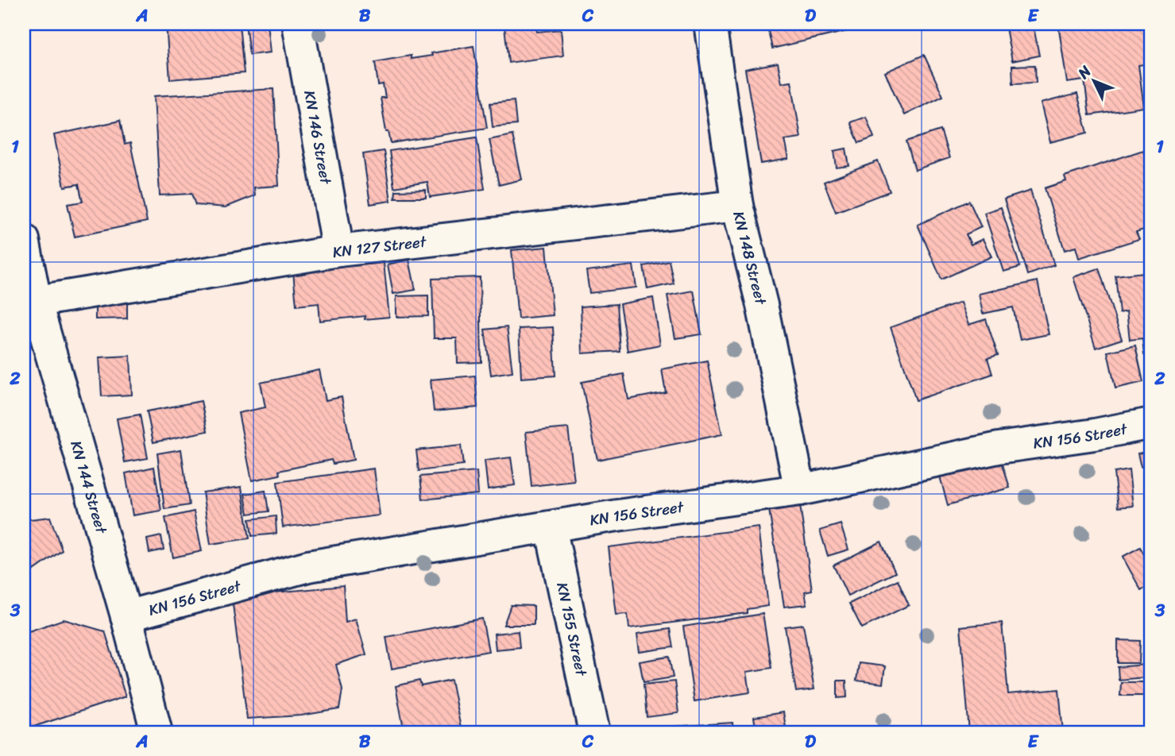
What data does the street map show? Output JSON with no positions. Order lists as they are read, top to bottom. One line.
{"streets":{"street":["KN 146 Street","KN 127 Street","KN 148 Street","KN 156 Street","KN 144 Street","KN 155 Street"]},"crossings":[["KN 146 Street","KN 127 Street"],["KN 127 Street","KN 148 Street"],["KN 127 Street","KN 144 Street"],["KN 148 Street","KN 156 Street"],["KN 156 Street","KN 144 Street"],["KN 156 Street","KN 155 Street"]],"north":"top left","grid":{"columns":["A","B","C","D","E"],"rows":["1","2","3"]}}
